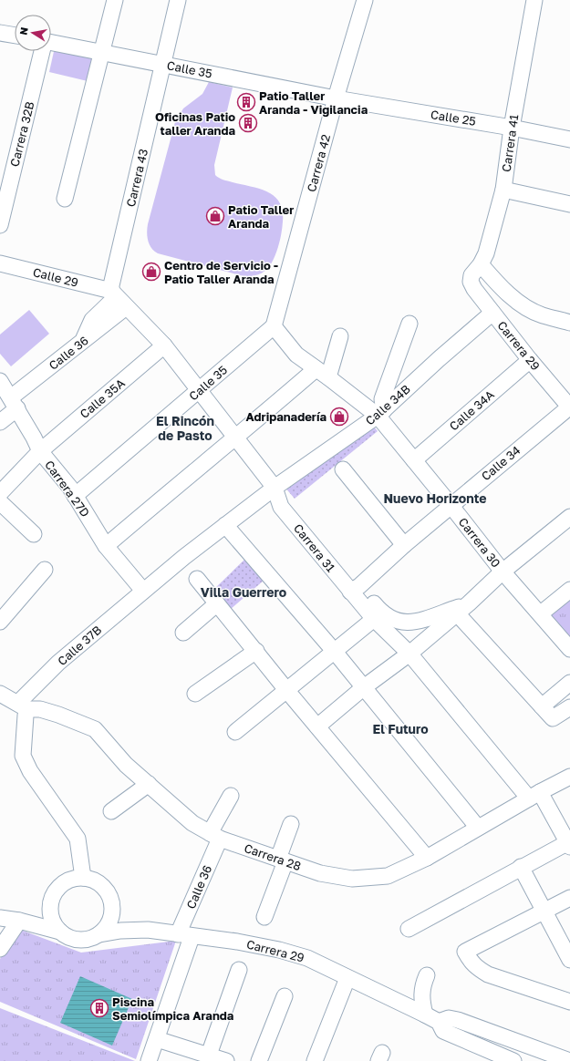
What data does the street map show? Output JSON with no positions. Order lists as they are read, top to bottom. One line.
{"streets":{"street":["Calle 35","Calle 25","Carrera 32B","Carrera 41","Carrera 42","Carrera 43","Calle 29","Carrera 29","Calle 36","Calle 35A","Calle 34B","Calle 34A","Calle 34","Carrera 27D","Carrera 30","Calle 37B","Carrera 28"]},"crossings":[["Calle 35","Calle 25"],["Calle 35","Carrera 42"],["Calle 35","Carrera 43"],["Calle 35","Carrera 27D"],["Calle 35","Carrera 30"],["Calle 25","Carrera 41"],["Calle 25","Carrera 42"],["Carrera 41","Carrera 29"],["Carrera 42","Carrera 30"],["Carrera 43","Calle 29"],["Carrera 43","Calle 36"],["Calle 29","Calle 36"],["Carrera 29","Calle 36"],["Carrera 29","Calle 34B"],["Carrera 29","Calle 34A"],["Carrera 29","Calle 34"],["Calle 36","Carrera 27D"],["Calle 36","Carrera 28"],["Calle 35A","Carrera 27D"],["Calle 34B","Carrera 30"],["Calle 34B","Calle 37B"],["Calle 34A","Carrera 30"],["Calle 34","Carrera 30"],["Carrera 27D","Calle 37B"],["Calle 37B","Carrera 28"]],"districts":["El Rincón de Pasto","Nuevo Horizonte","Villa Guerrero","El Futuro"],"places":{"building":["Patio Taller Aranda - Vigilancia","Oficinas Patio taller Aranda","Piscina Semiolímpica Aranda"],"shop":["Patio Taller Aranda","Centro de Servicio - Patio Taller Aranda","Adripanadería"]},"north":"left"}
